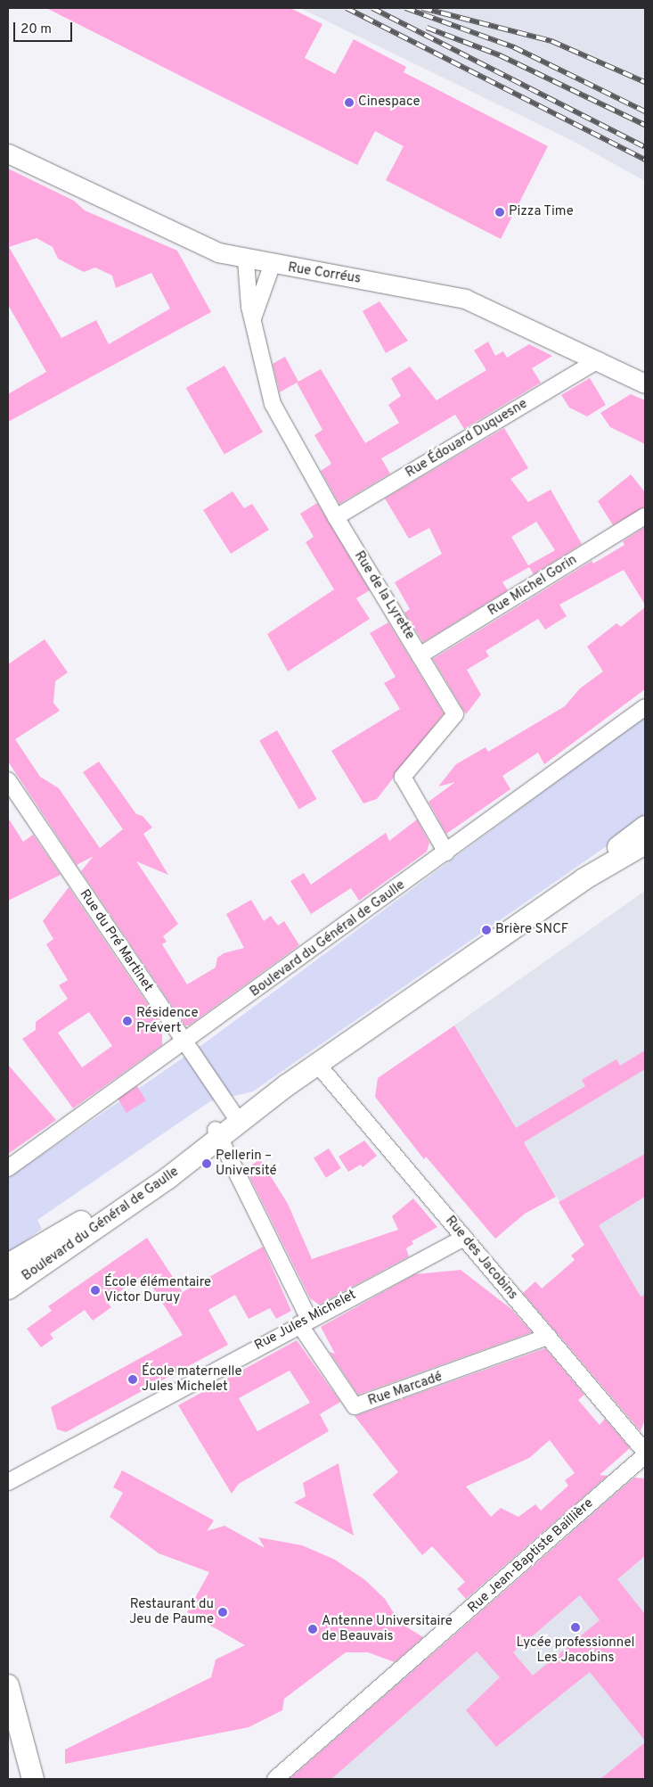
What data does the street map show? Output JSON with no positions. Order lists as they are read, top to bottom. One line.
{"streets":{"main road":["Boulevard du Général de Gaulle"],"street":["Rue Corréus","Rue Édouard Duquesne","Rue Michel Gorin","Rue de la Lyrette","Rue du Pré Martinet","Rue des Jacobins","Rue Jules Michelet","Rue Marcadé","Rue Jean-Baptiste Baillière"]},"crossings":[["Rue Corréus","Rue Édouard Duquesne"],["Rue Corréus","Rue de la Lyrette"],["Rue Édouard Duquesne","Rue de la Lyrette"],["Rue Michel Gorin","Rue de la Lyrette"],["Rue de la Lyrette","Boulevard du Général de Gaulle"],["Boulevard du Général de Gaulle","Rue du Pré Martinet"],["Boulevard du Général de Gaulle","Rue des Jacobins"],["Boulevard du Général de Gaulle","Rue Marcadé"],["Rue des Jacobins","Rue Jules Michelet"],["Rue des Jacobins","Rue Marcadé"],["Rue des Jacobins","Rue Jean-Baptiste Baillière"],["Rue Jules Michelet","Rue Marcadé"]],"places":["Cinespace","Pizza Time","Brière SNCF","Résidence Prévert","Pellerin – Université","École élémentaire Victor Duruy","École maternelle Jules Michelet","Restaurant du Jeu de Paume","Lycée professionnel Les Jacobins","Antenne Universitaire de Beauvais"],"scale_bar":"20 m"}
